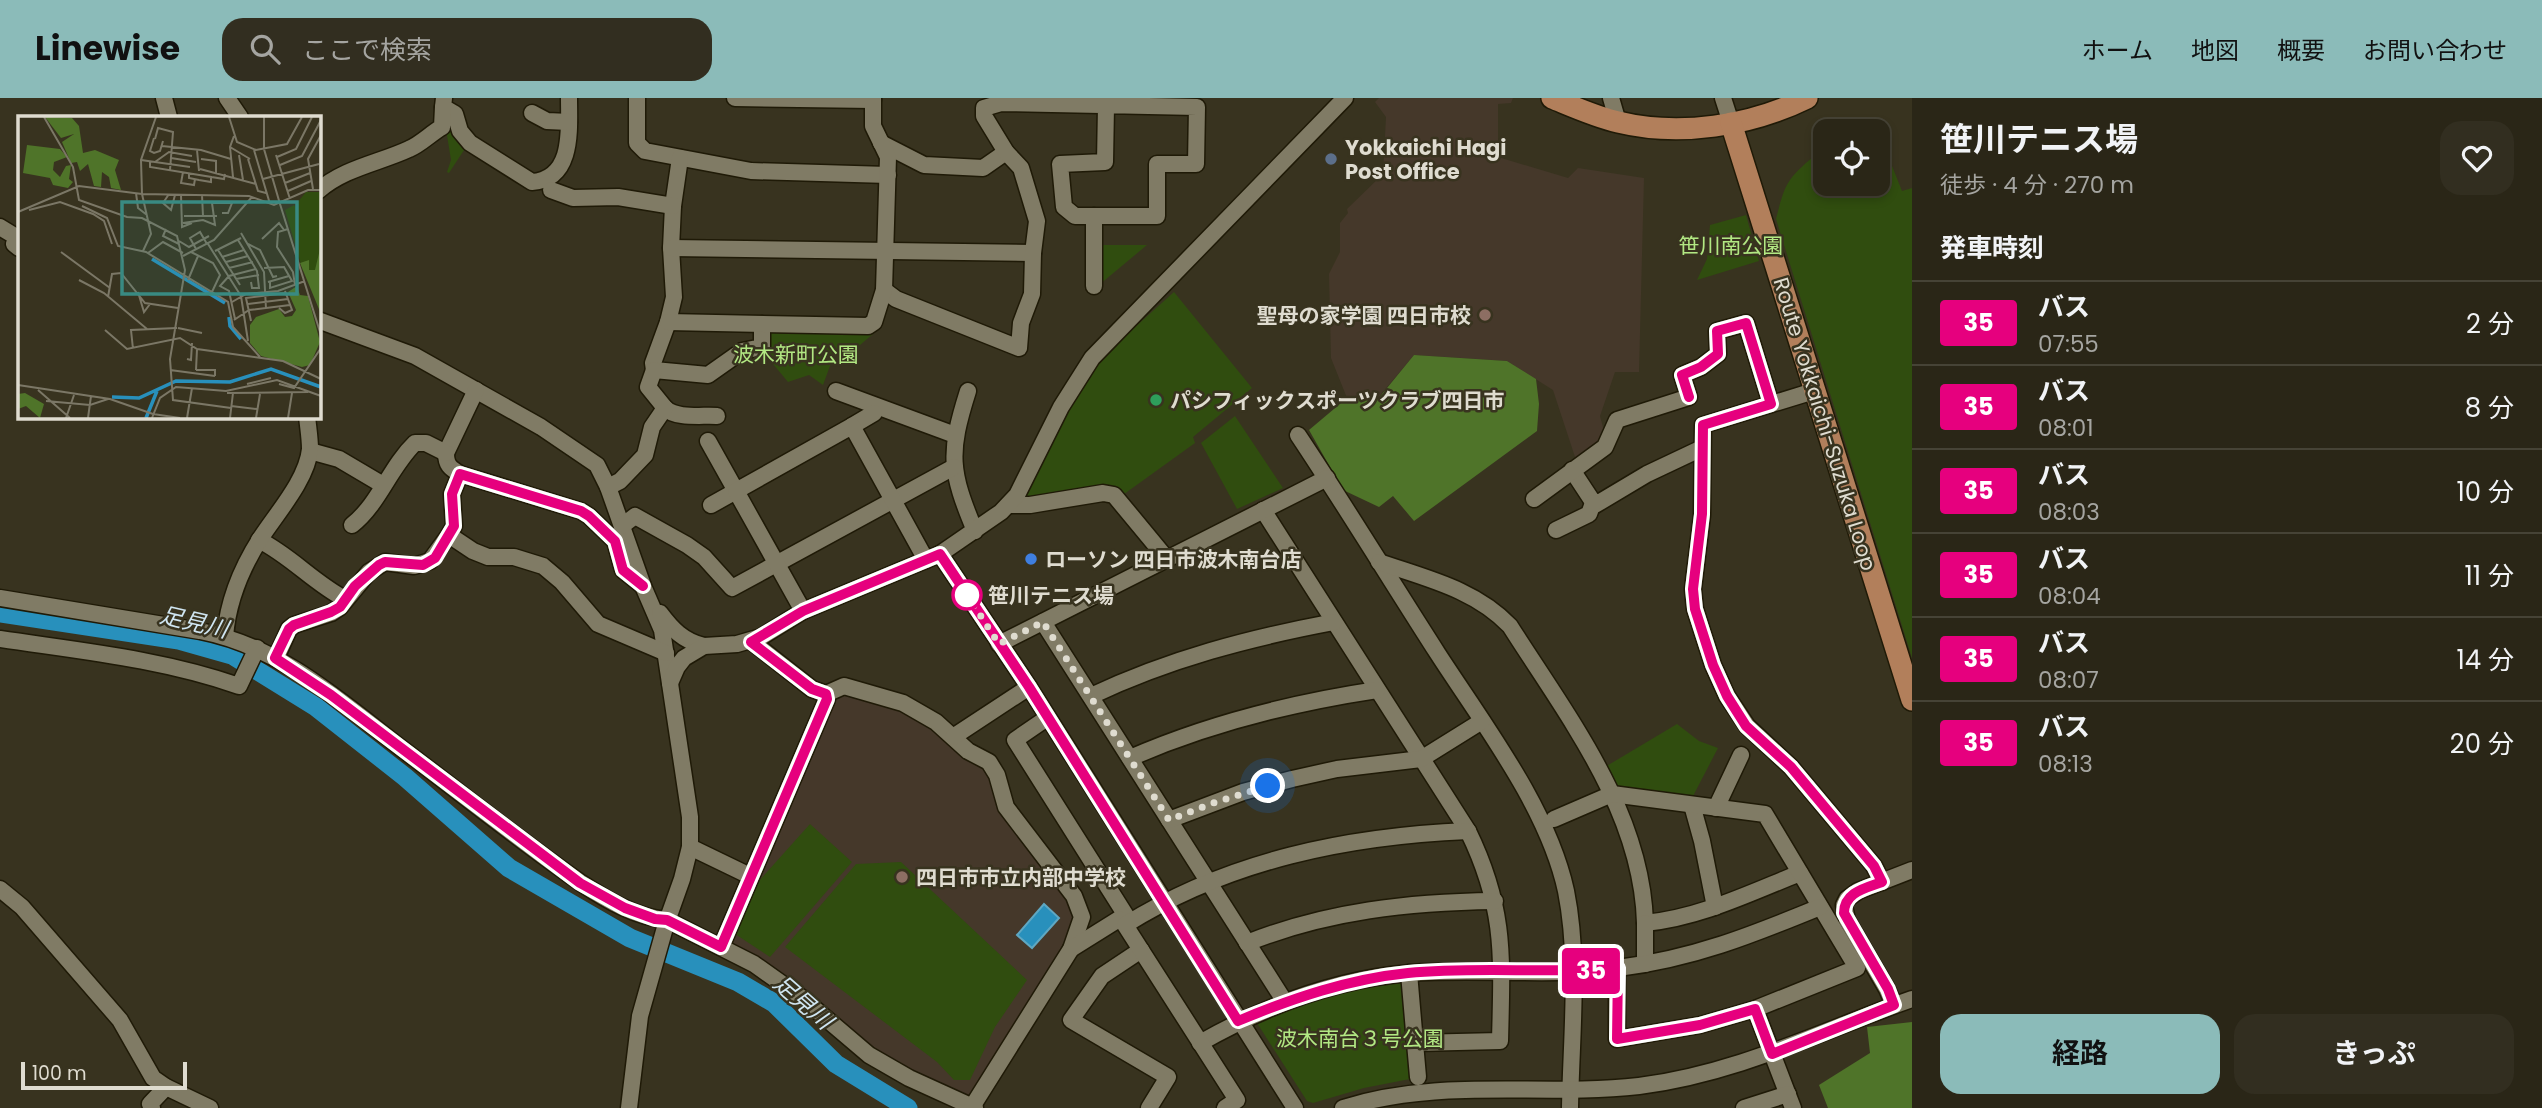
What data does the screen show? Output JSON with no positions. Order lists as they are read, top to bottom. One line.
{"streets":{"main road":["Route Yokkaichi-Suzuka Loop"]},"water":["足見川"],"parks":["笹川南公園","波木新町公園","波木南台３号公園"],"places":["Yokkaichi Hagi Post Office","聖母の家学園 四日市校","パシフィックスポーツクラブ四日市","ローソン 四日市波木南台店","笹川テニス場","四日市市立内部中学校"],"lines":["bus line 35"],"scale_bar":"100 m","page":{"header":"Linewise","search":"ここで検索","nav":["ホーム","地図","概要","お問い合わせ"],"on_map":"35","heading":[["笹川テニス場","徒歩 · 4 分 · 270 m"],"発車時刻"],"list":[{"mark":"35","name":"バス","note":"07:55","value":"2 分"},{"mark":"35","name":"バス","note":"08:01","value":"8 分"},{"mark":"35","name":"バス","note":"08:03","value":"10 分"},{"mark":"35","name":"バス","note":"08:04","value":"11 分"},{"mark":"35","name":"バス","note":"08:07","value":"14 分"},{"mark":"35","name":"バス","note":"08:13","value":"20 分"}],"buttons":["経路","きっぷ"],"scale":"100 m"}}
